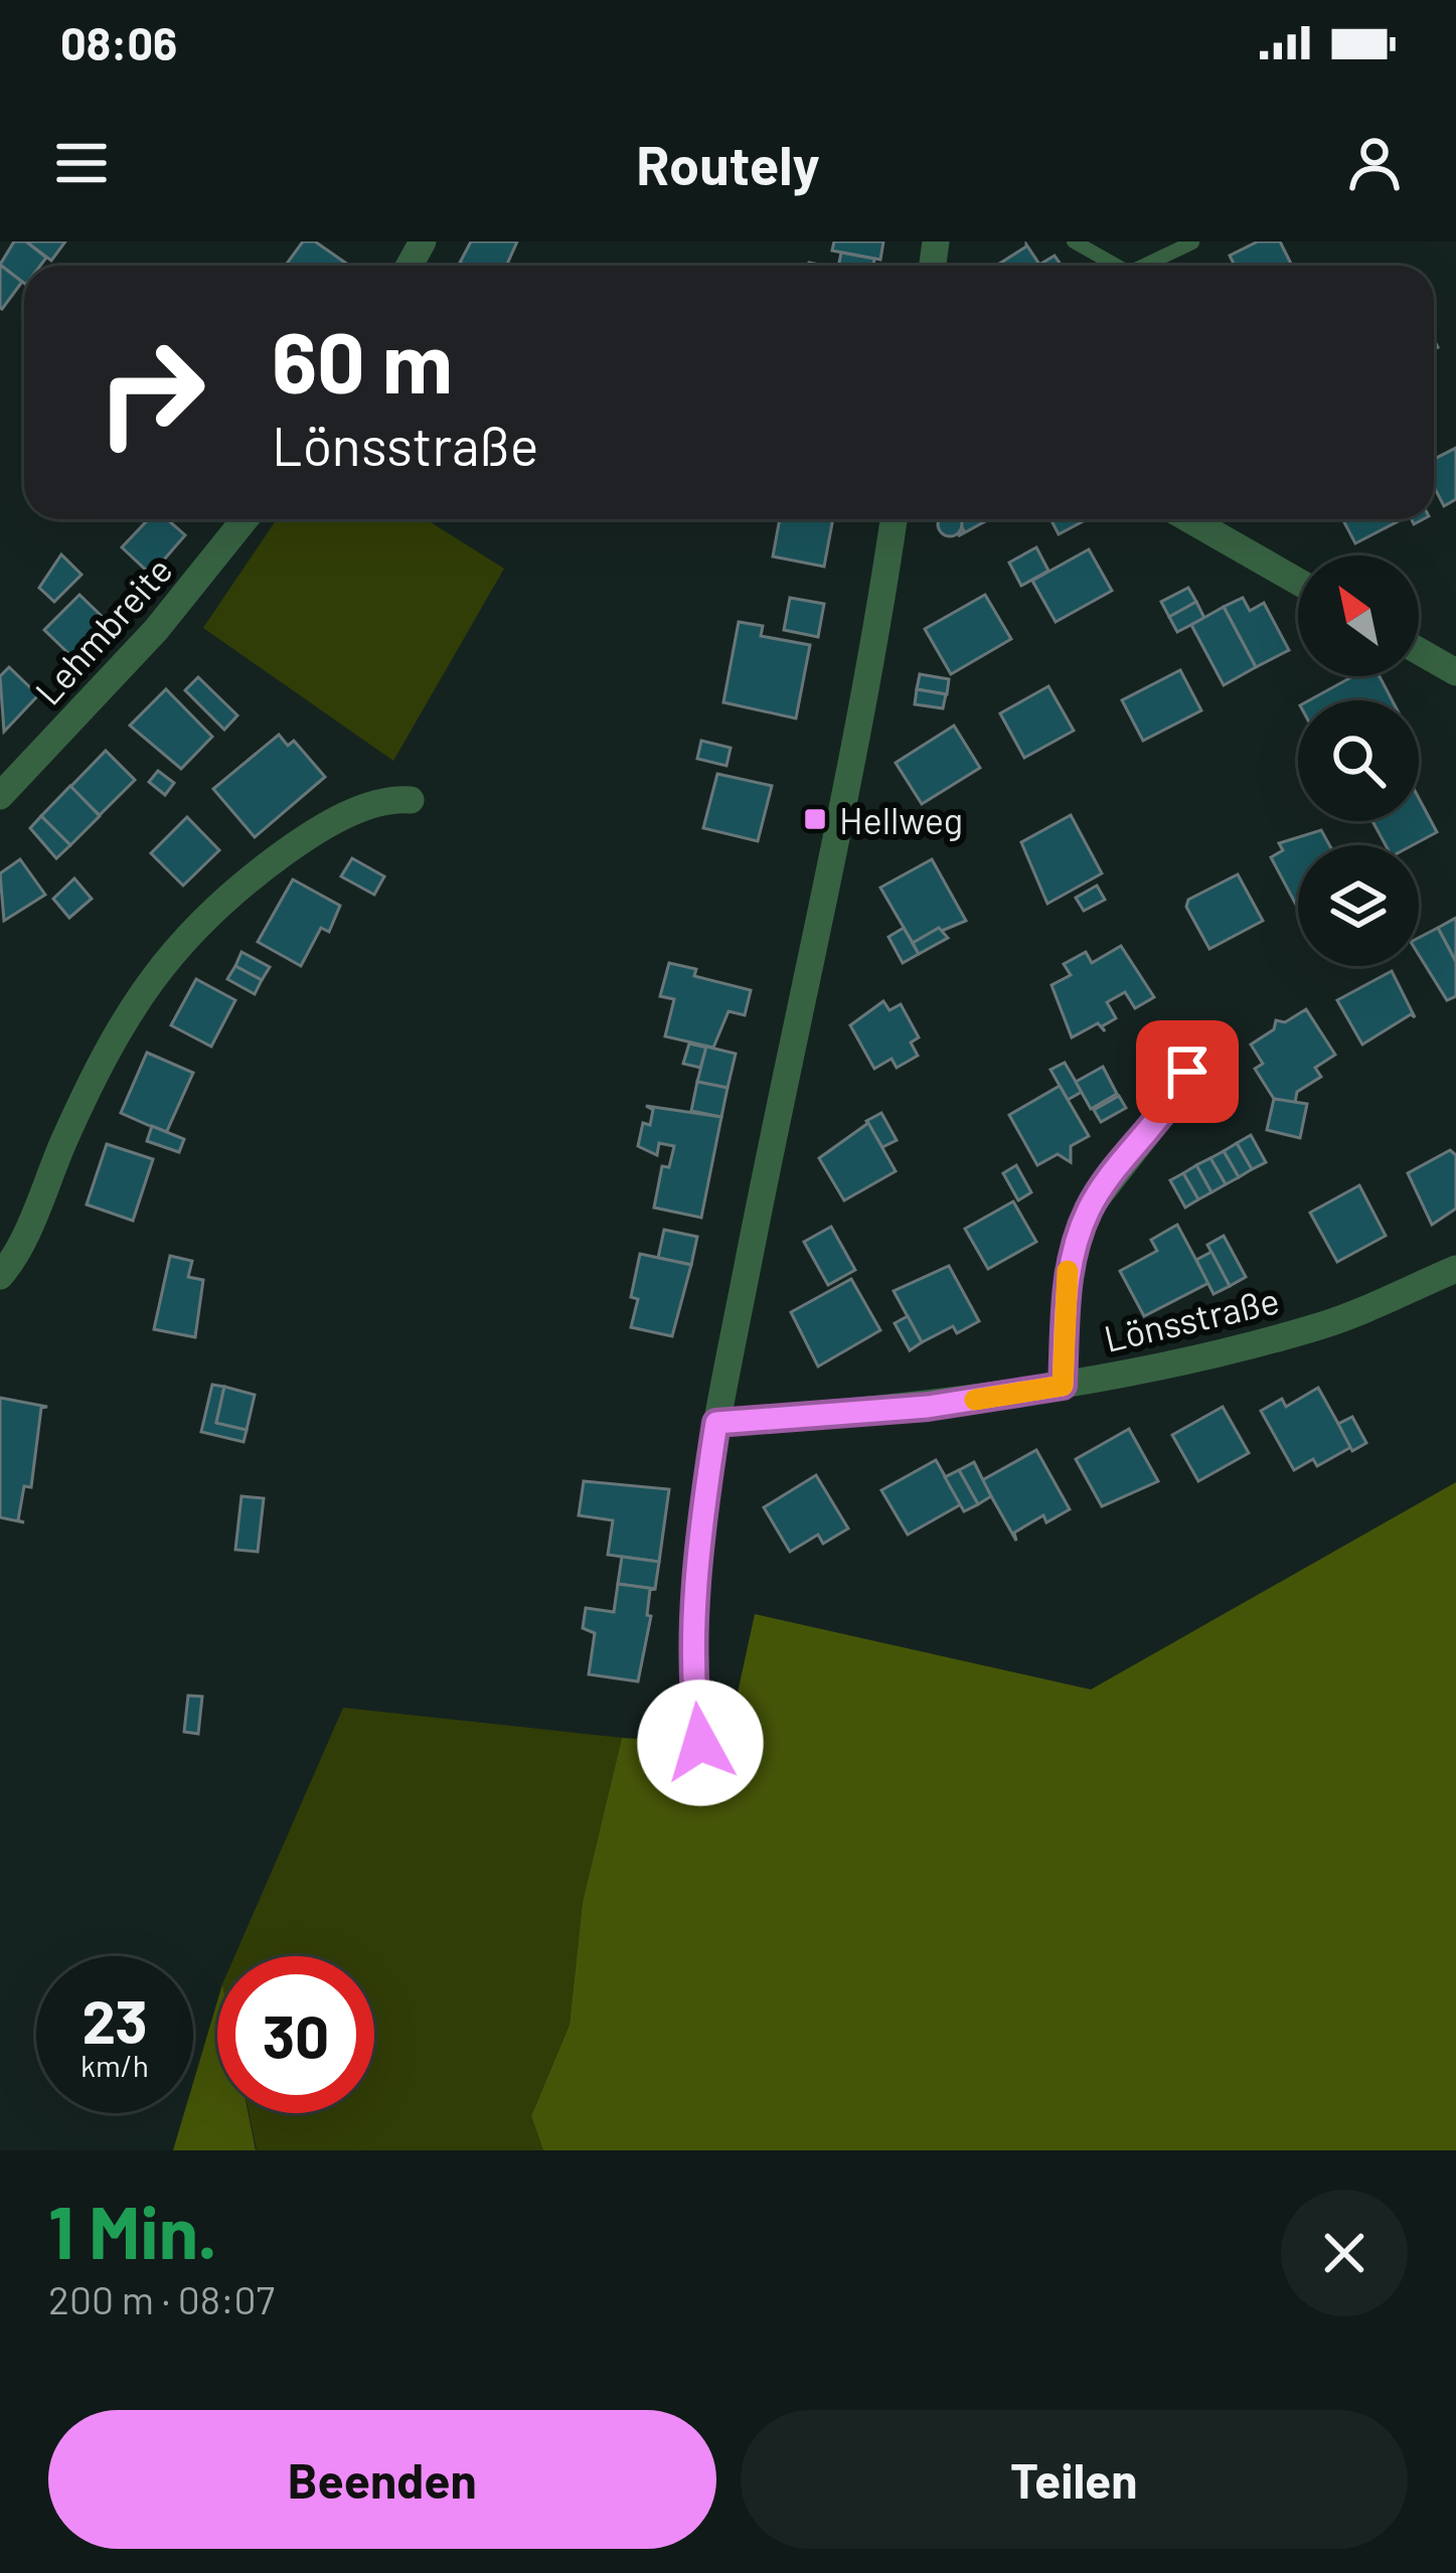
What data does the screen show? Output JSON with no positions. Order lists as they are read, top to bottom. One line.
{"streets":{"street":["Lehmbreite","Lönsstraße"]},"places":{"transit":["Hellweg"]},"north":"top left","page":{"status":"08:06","header":"Routely","turn":["60 m","Lönsstraße"],"speed":"23 km/h","limit":"30","heading":["1 Min.","200 m · 08:07"],"buttons":["Beenden","Teilen"]}}
